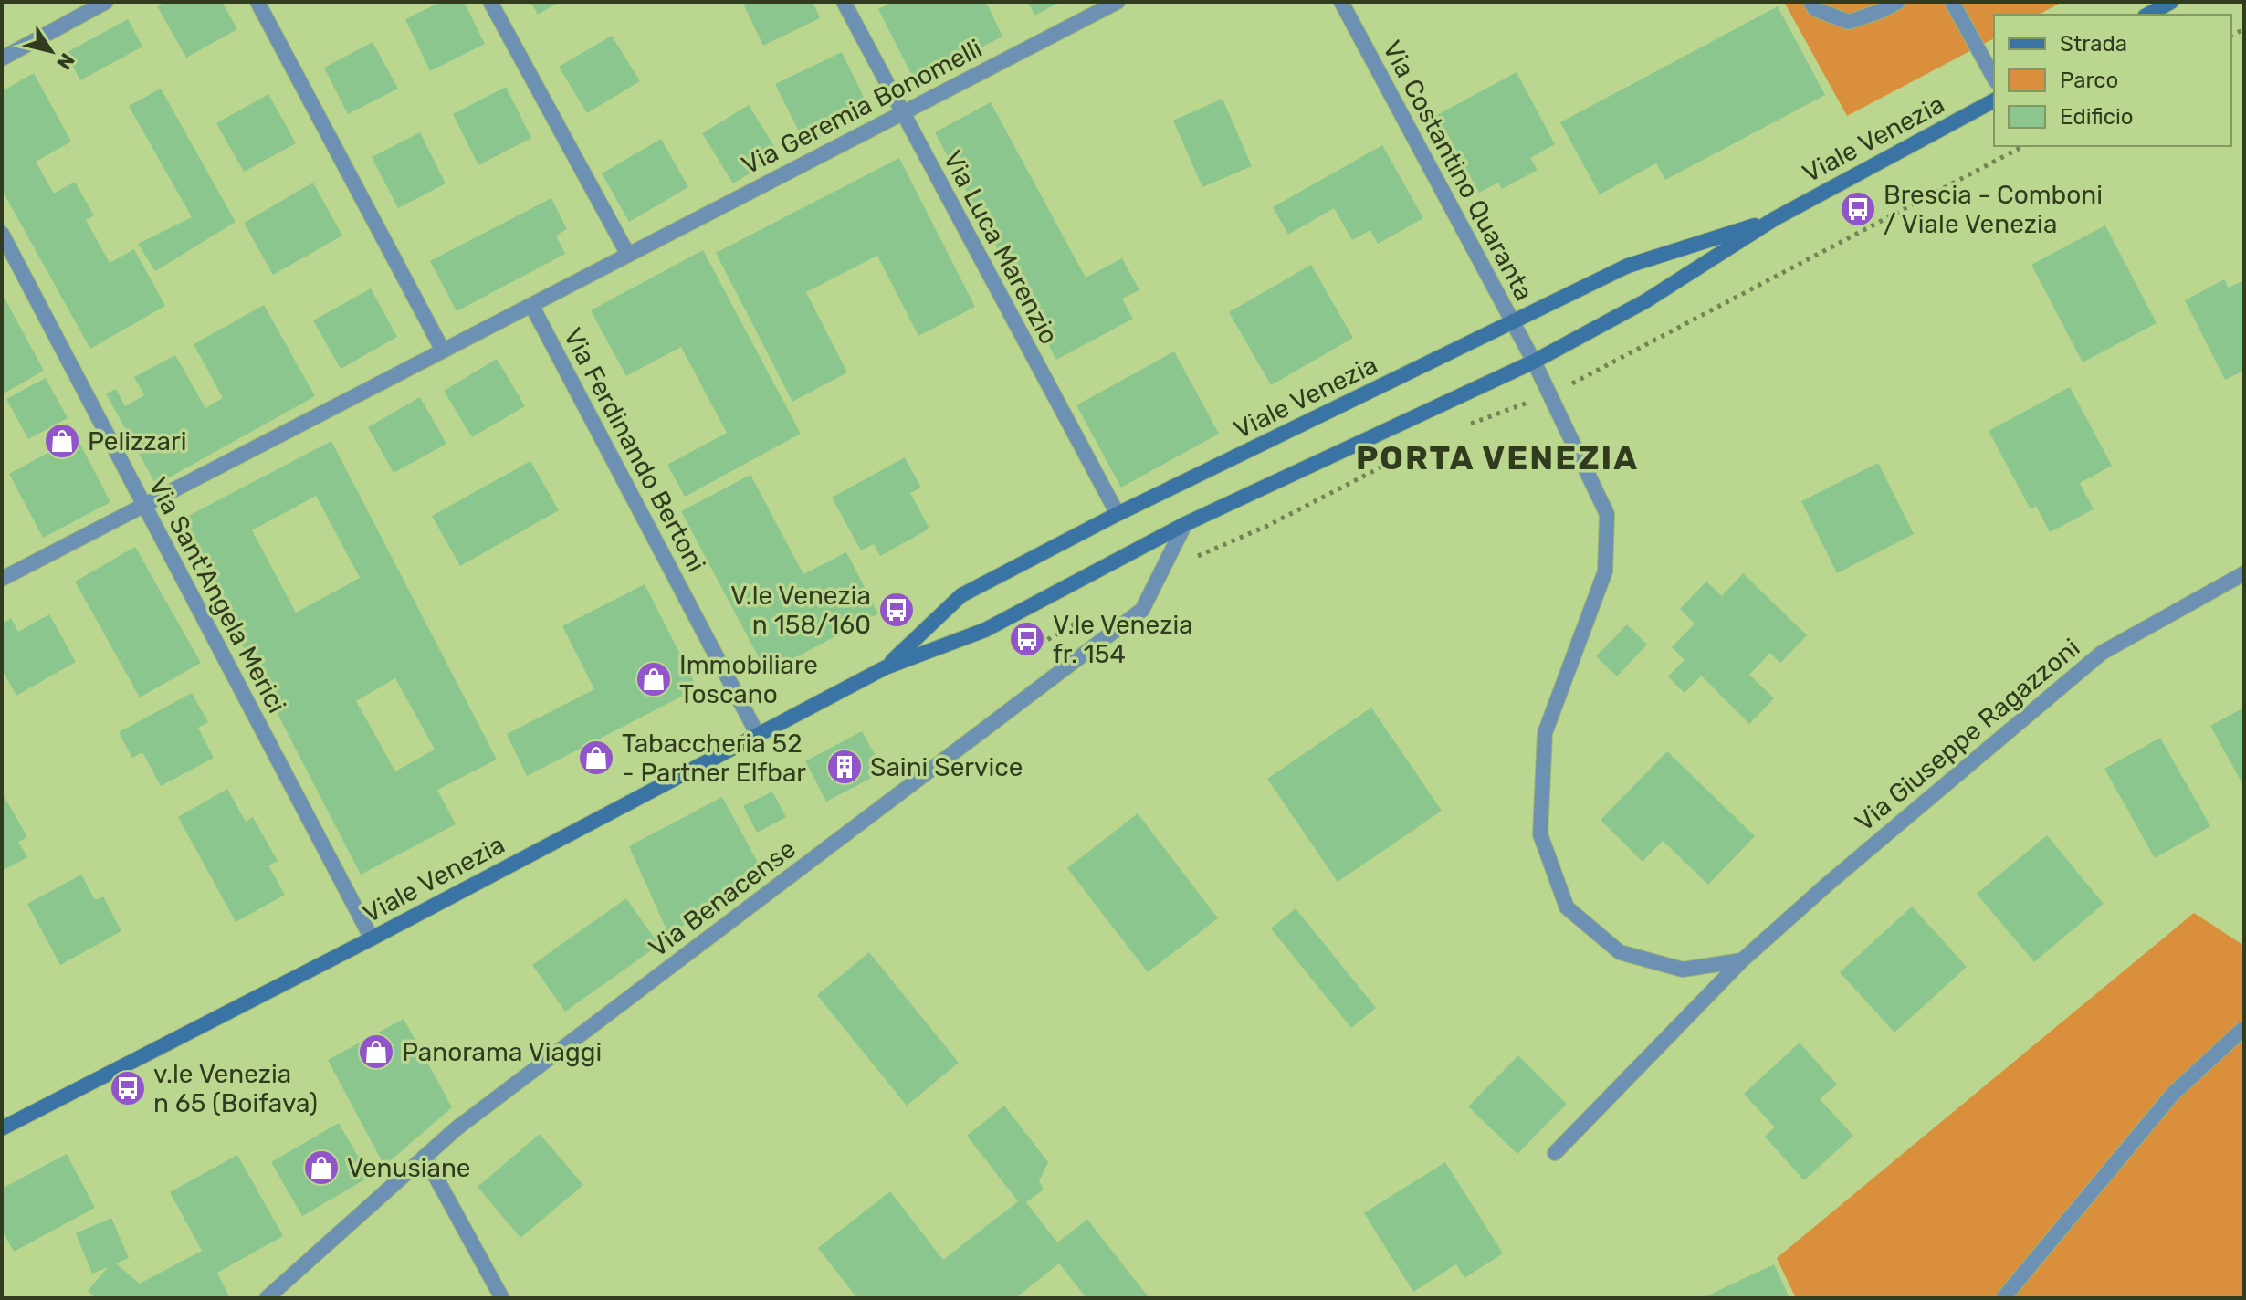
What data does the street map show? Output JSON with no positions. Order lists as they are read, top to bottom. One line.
{"streets":{"street":["Via Geremia Bonomelli","Viale Venezia","Via Costantino Quaranta","Via Luca Marenzio","Via Ferdinando Bertoni","Via Sant'Angela Merici","Via Giuseppe Ragazzoni","Via Benacense"]},"crossings":[["Via Geremia Bonomelli","Via Luca Marenzio"],["Via Geremia Bonomelli","Via Ferdinando Bertoni"],["Via Geremia Bonomelli","Via Sant'Angela Merici"],["Viale Venezia","Via Costantino Quaranta"],["Viale Venezia","Via Luca Marenzio"],["Viale Venezia","Via Ferdinando Bertoni"],["Viale Venezia","Via Sant'Angela Merici"],["Viale Venezia","Via Benacense"]],"districts":["PORTA VENEZIA"],"places":{"bus stop":["Brescia - Comboni / Viale Venezia","V.le Venezia n 158/160","V.le Venezia fr. 154","v.le Venezia n 65 (Boifava)"],"shop":["Pelizzari","Immobiliare Toscano","Tabaccheria 52 - Partner Elfbar","Panorama Viaggi","Venusiane"],"building":["Saini Service"]},"legend":["Strada","Parco","Edificio"],"north":"bottom right"}
